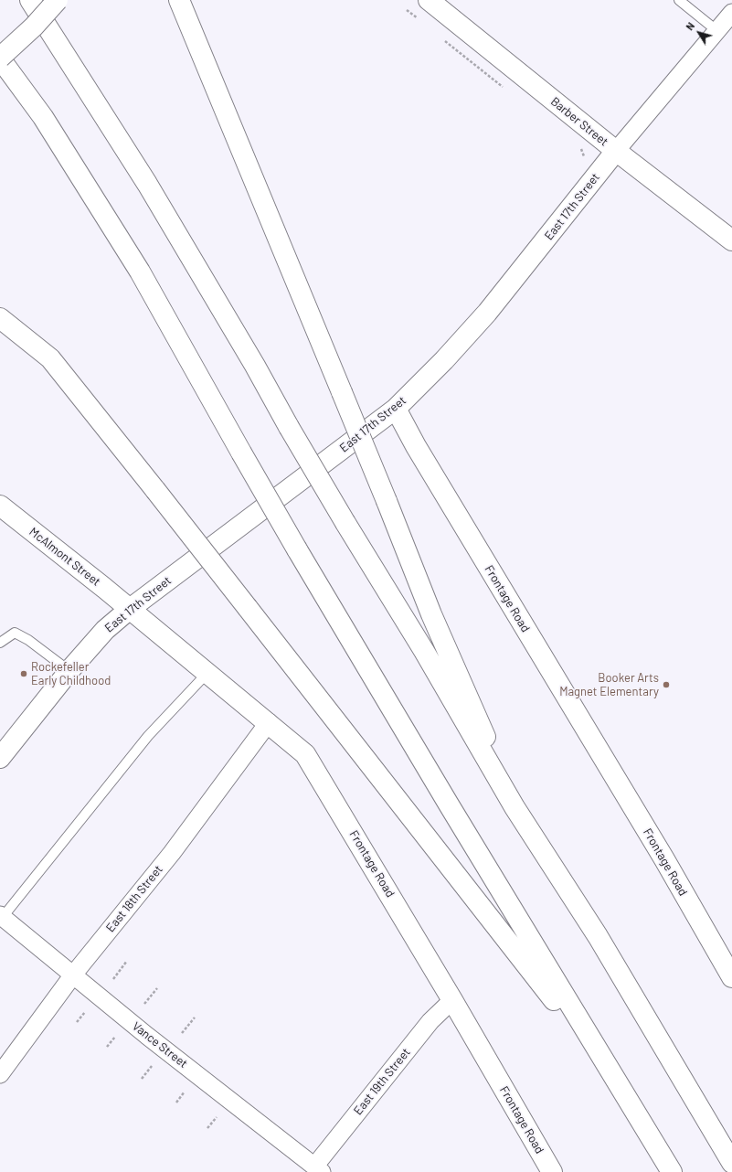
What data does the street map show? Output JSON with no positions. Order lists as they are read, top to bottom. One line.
{"streets":{"main road":["Barber Street","East 17th Street","McAlmont Street","Frontage Road"],"street":["East 18th Street","Vance Street","East 19th Street"]},"crossings":[["Barber Street","East 17th Street"],["East 17th Street","McAlmont Street"],["East 17th Street","Frontage Road"],["McAlmont Street","Frontage Road"],["Frontage Road","East 18th Street"],["Frontage Road","East 19th Street"],["East 18th Street","Vance Street"],["Vance Street","East 19th Street"]],"places":["Rockefeller Early Childhood","Booker Arts Magnet Elementary"],"north":"top left"}
